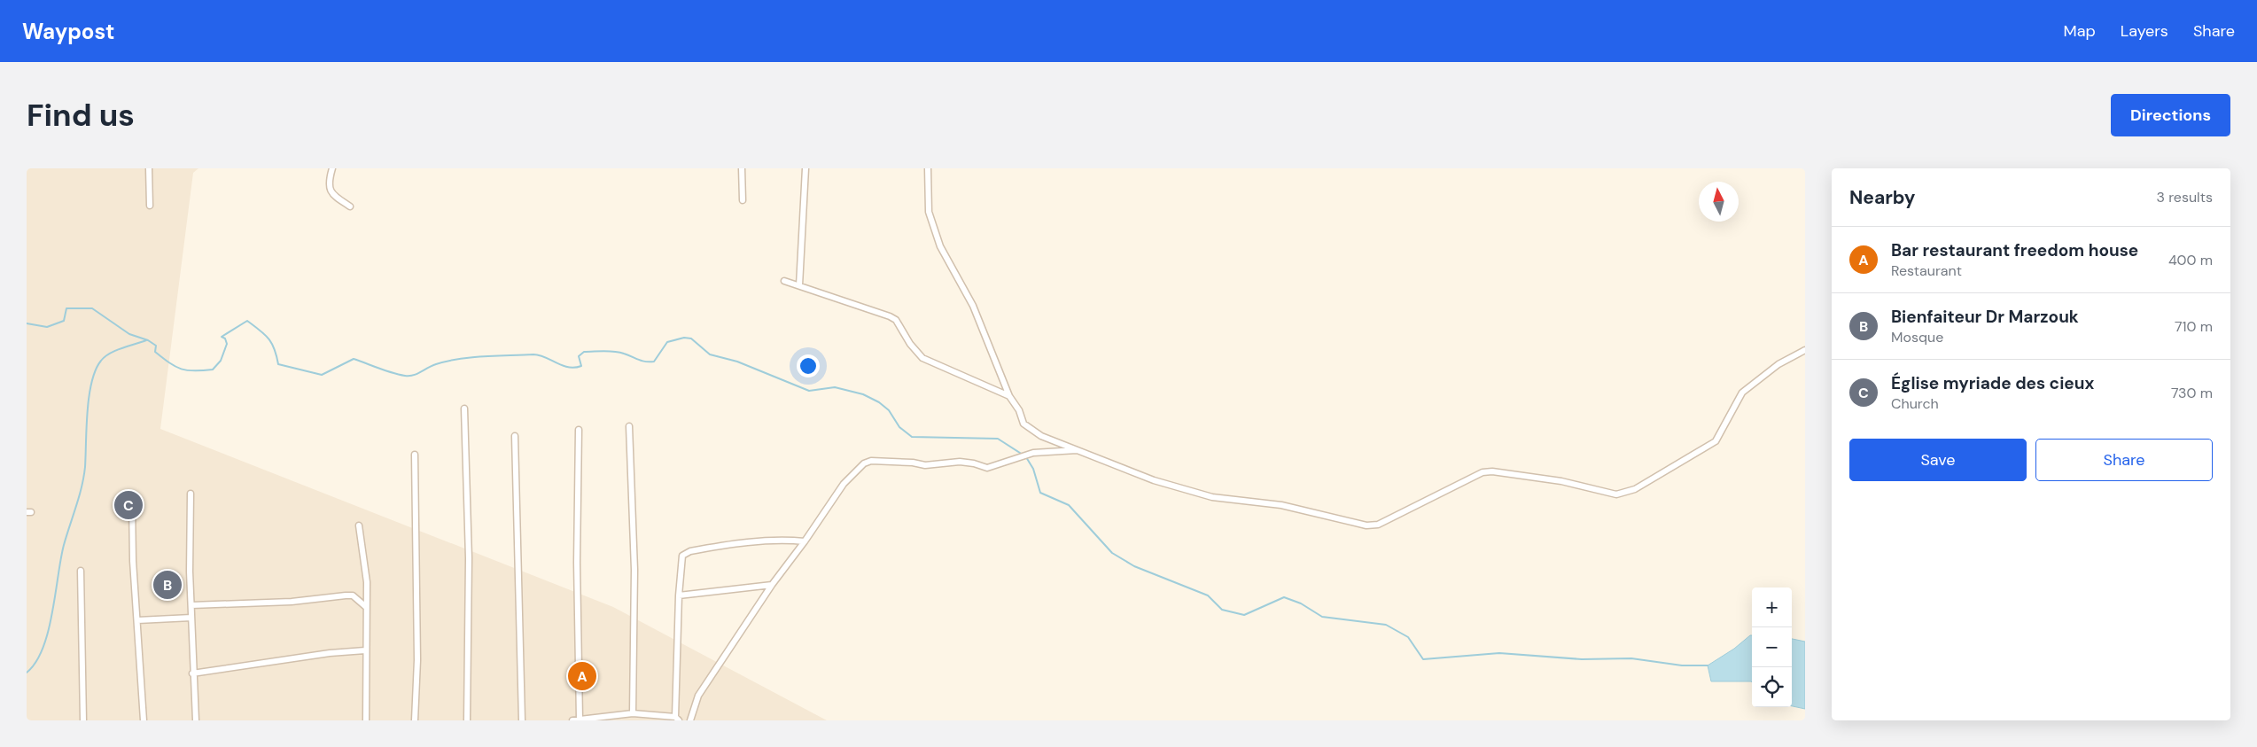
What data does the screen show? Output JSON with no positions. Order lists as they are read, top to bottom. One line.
{"north":"top","page":{"header":"Waypost","nav":["Map","Layers","Share"],"buttons":["Directions",["Save","Share"]],"title":"Find us","heading":["Nearby","3 results"],"list":[{"mark":"A","name":"Bar restaurant freedom house","note":"Restaurant","value":"400 m"},{"mark":"B","name":"Bienfaiteur Dr Marzouk","note":"Mosque","value":"710 m"},{"mark":"C","name":"Église myriade des cieux","note":"Church","value":"730 m"}],"pins":["C","B","A"],"map_buttons":["+","−"]}}
